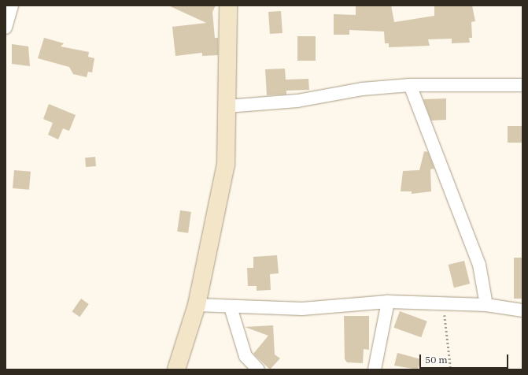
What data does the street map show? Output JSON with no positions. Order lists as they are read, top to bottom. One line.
{"scale_bar":"50 m"}
